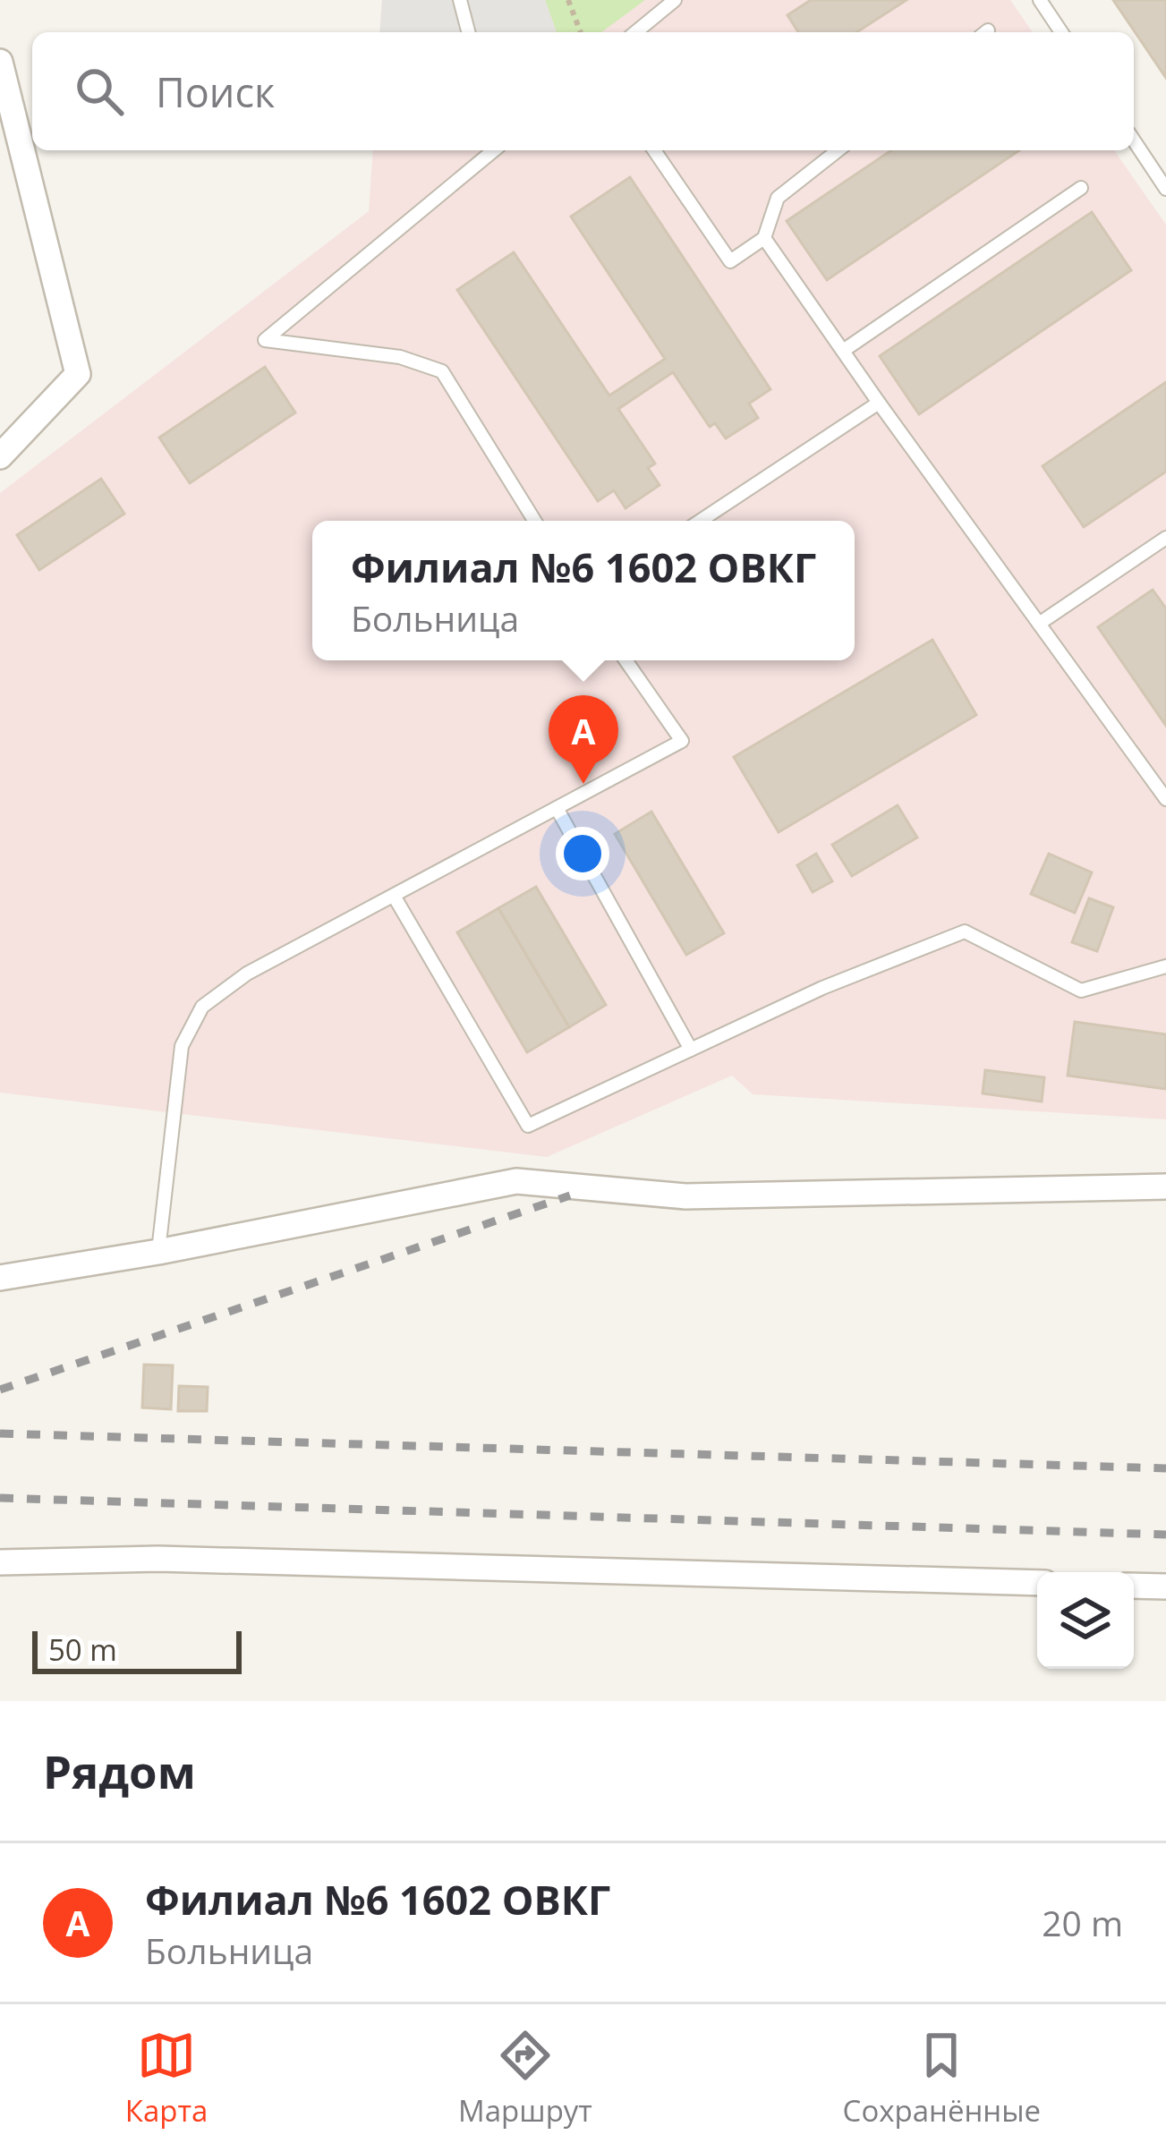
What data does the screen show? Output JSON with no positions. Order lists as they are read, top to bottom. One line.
{"scale_bar":"50 m","page":{"search":"Поиск","popup":["Филиал №6 1602 ОВКГ","Больница"],"pins":"A","scale":"50 m","heading":"Рядом","list":[{"mark":"A","name":"Филиал №6 1602 ОВКГ","note":"Больница","value":"20 m"}],"nav":["Карта","Маршрут","Сохранённые"]}}
